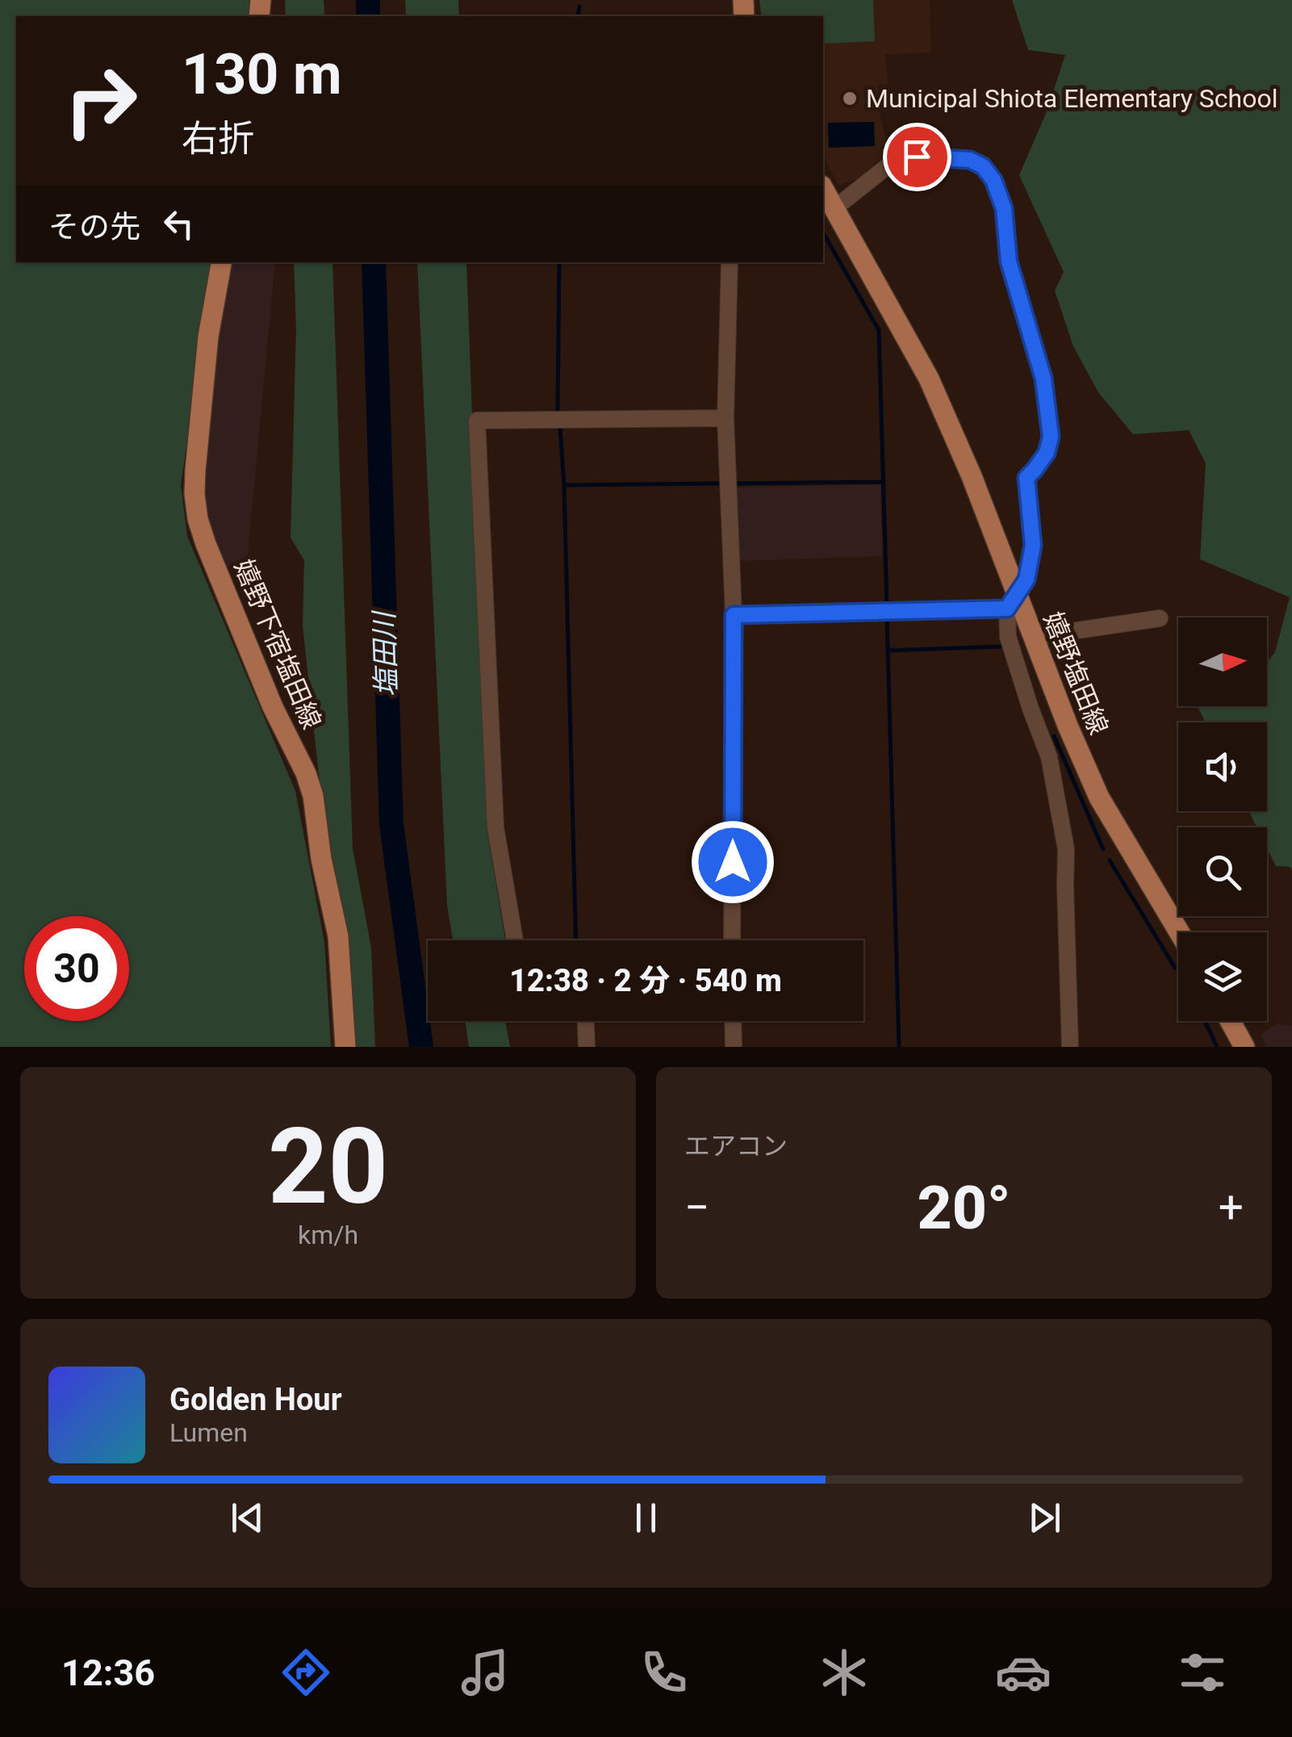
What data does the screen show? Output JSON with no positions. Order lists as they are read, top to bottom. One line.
{"streets":{"main road":["嬉野下宿塩田線","嬉野塩田線"]},"water":["塩田川"],"places":["Municipal Shiota Elementary School"],"north":"right","page":{"turn":["130 m","右折"],"then":"その先","limit":"30","trip":"12:38 · 2 分 · 540 m","tile":[["20","km/h"],"エアコン"],"heat":["−","20°","+"],"song":["Golden Hour","Lumen"],"tabs":"12:36"}}
